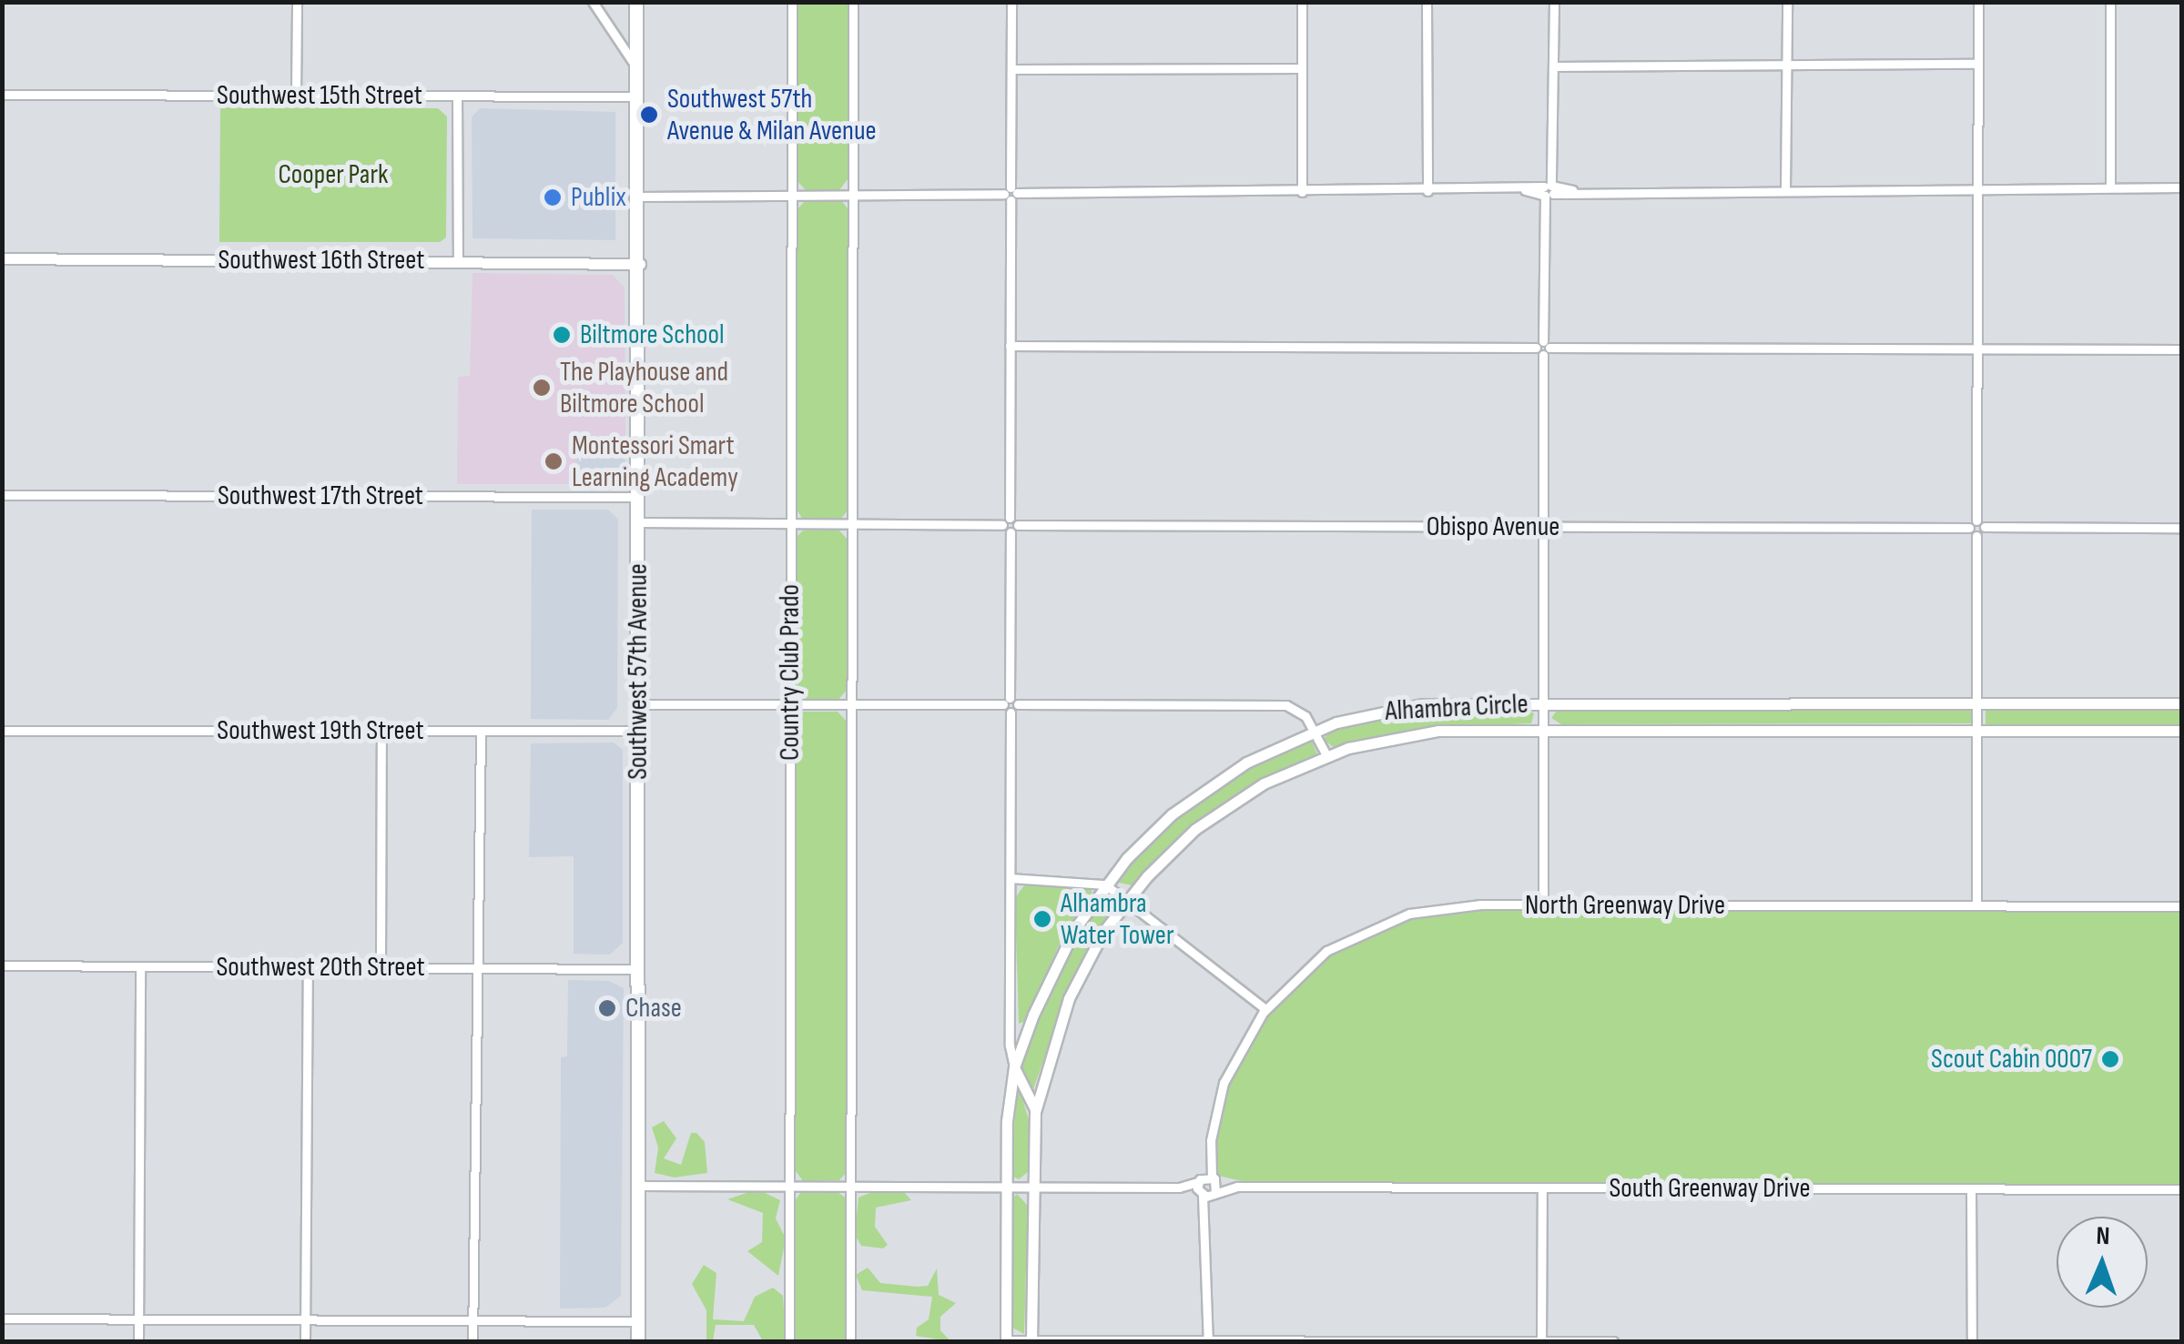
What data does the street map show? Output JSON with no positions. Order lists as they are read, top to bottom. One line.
{"streets":{"main road":["Southwest 57th Avenue"],"street":["Southwest 15th Street","Southwest 16th Street","Southwest 17th Street","Obispo Avenue","Country Club Prado","Alhambra Circle","Southwest 19th Street","North Greenway Drive","Southwest 20th Street","South Greenway Drive"]},"crossings":[["Southwest 15th Street","Southwest 57th Avenue"],["Southwest 16th Street","Southwest 57th Avenue"],["Southwest 17th Street","Southwest 57th Avenue"],["Southwest 57th Avenue","Southwest 19th Street"],["Southwest 57th Avenue","Southwest 20th Street"],["Southwest 57th Avenue","South Greenway Drive"],["Country Club Prado","South Greenway Drive"],["Alhambra Circle","South Greenway Drive"],["North Greenway Drive","South Greenway Drive"]],"parks":["Cooper Park"],"places":["Southwest 57th Avenue & Milan Avenue","Publix","Biltmore School","The Playhouse and Biltmore School","Montessori Smart Learning Academy","Alhambra Water Tower","Chase","Scout Cabin 0007"],"north":"top"}
